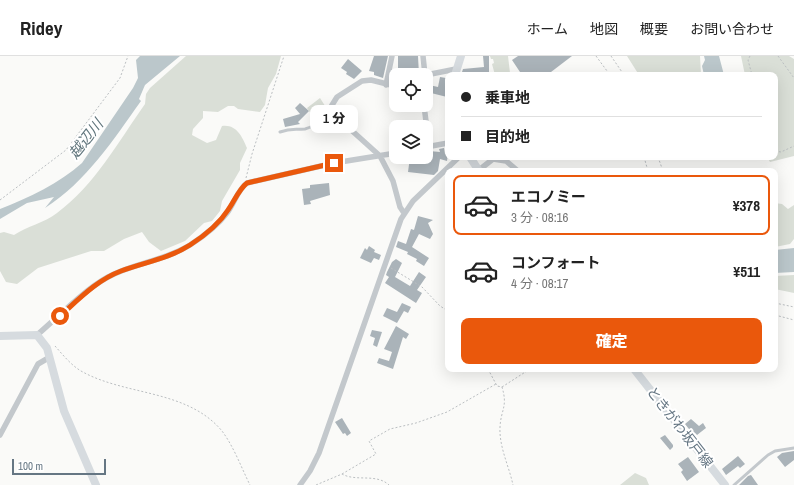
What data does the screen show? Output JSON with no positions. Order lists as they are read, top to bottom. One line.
{"streets":{"street":["ときがわ坂戸線"]},"water":["越辺川"],"scale_bar":"100 m","page":{"header":"Ridey","nav":["ホーム","地図","概要","お問い合わせ"],"banner":["乗車地","目的地"],"bubble":"1 分","list":[{"name":"エコノミー","note":"3 分 · 08:16","value":"¥378"},{"name":"コンフォート","note":"4 分 · 08:17","value":"¥511"}],"buttons":"確定","scale":"100 m"}}
